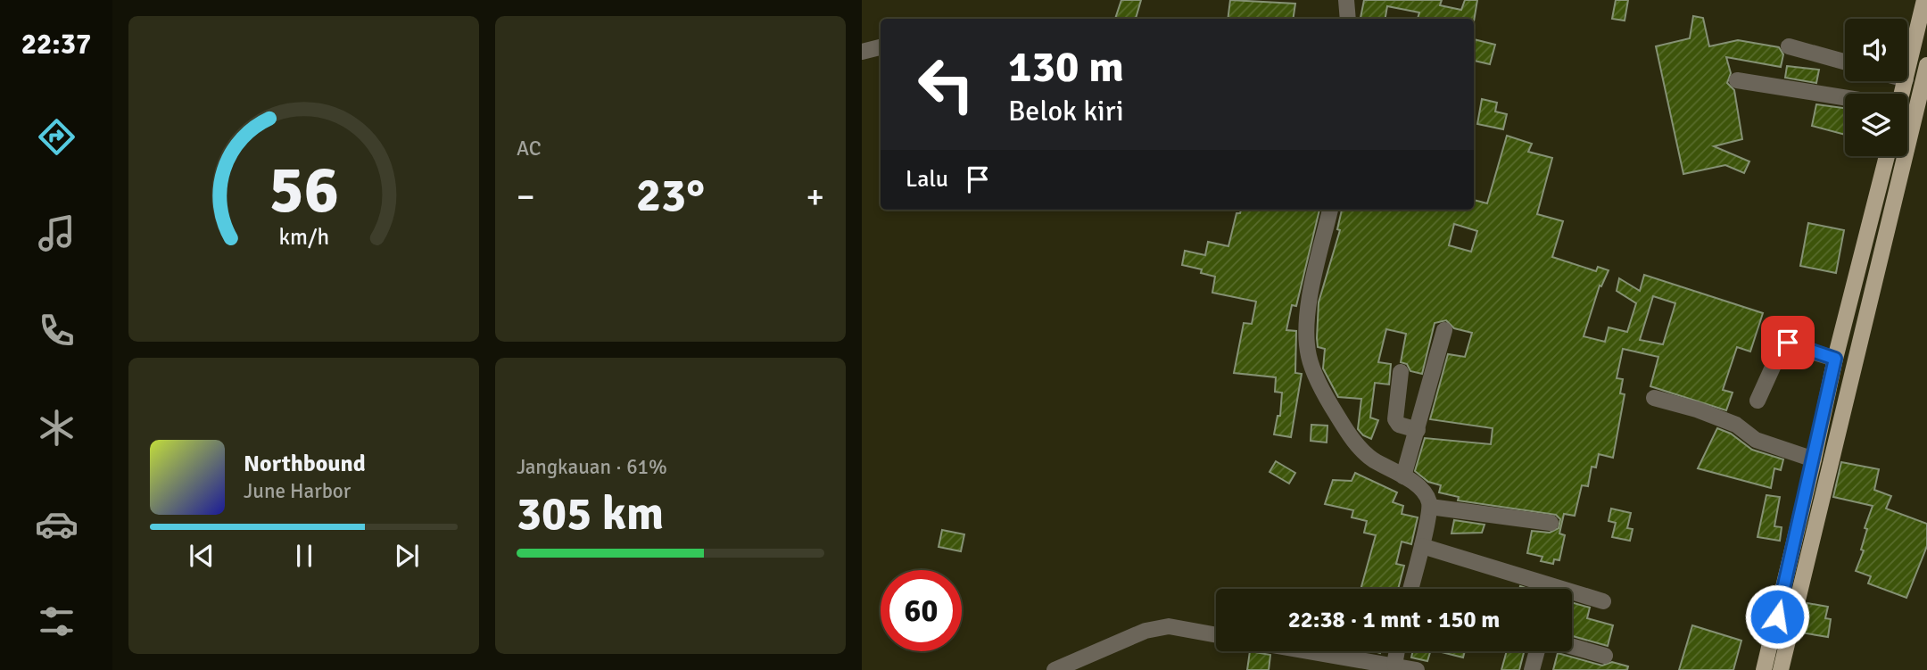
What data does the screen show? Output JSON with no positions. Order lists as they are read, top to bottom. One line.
{"page":{"tabs":"22:37","tile":["AC",["Jangkauan · 61%","305 km"]],"turn":["130 m","Belok kiri"],"then":"Lalu","heat":["−","23°","+"],"song":["Northbound","June Harbor"],"limit":"60","trip":"22:38 · 1 mnt · 150 m","gauge":["56","km/h"]}}
